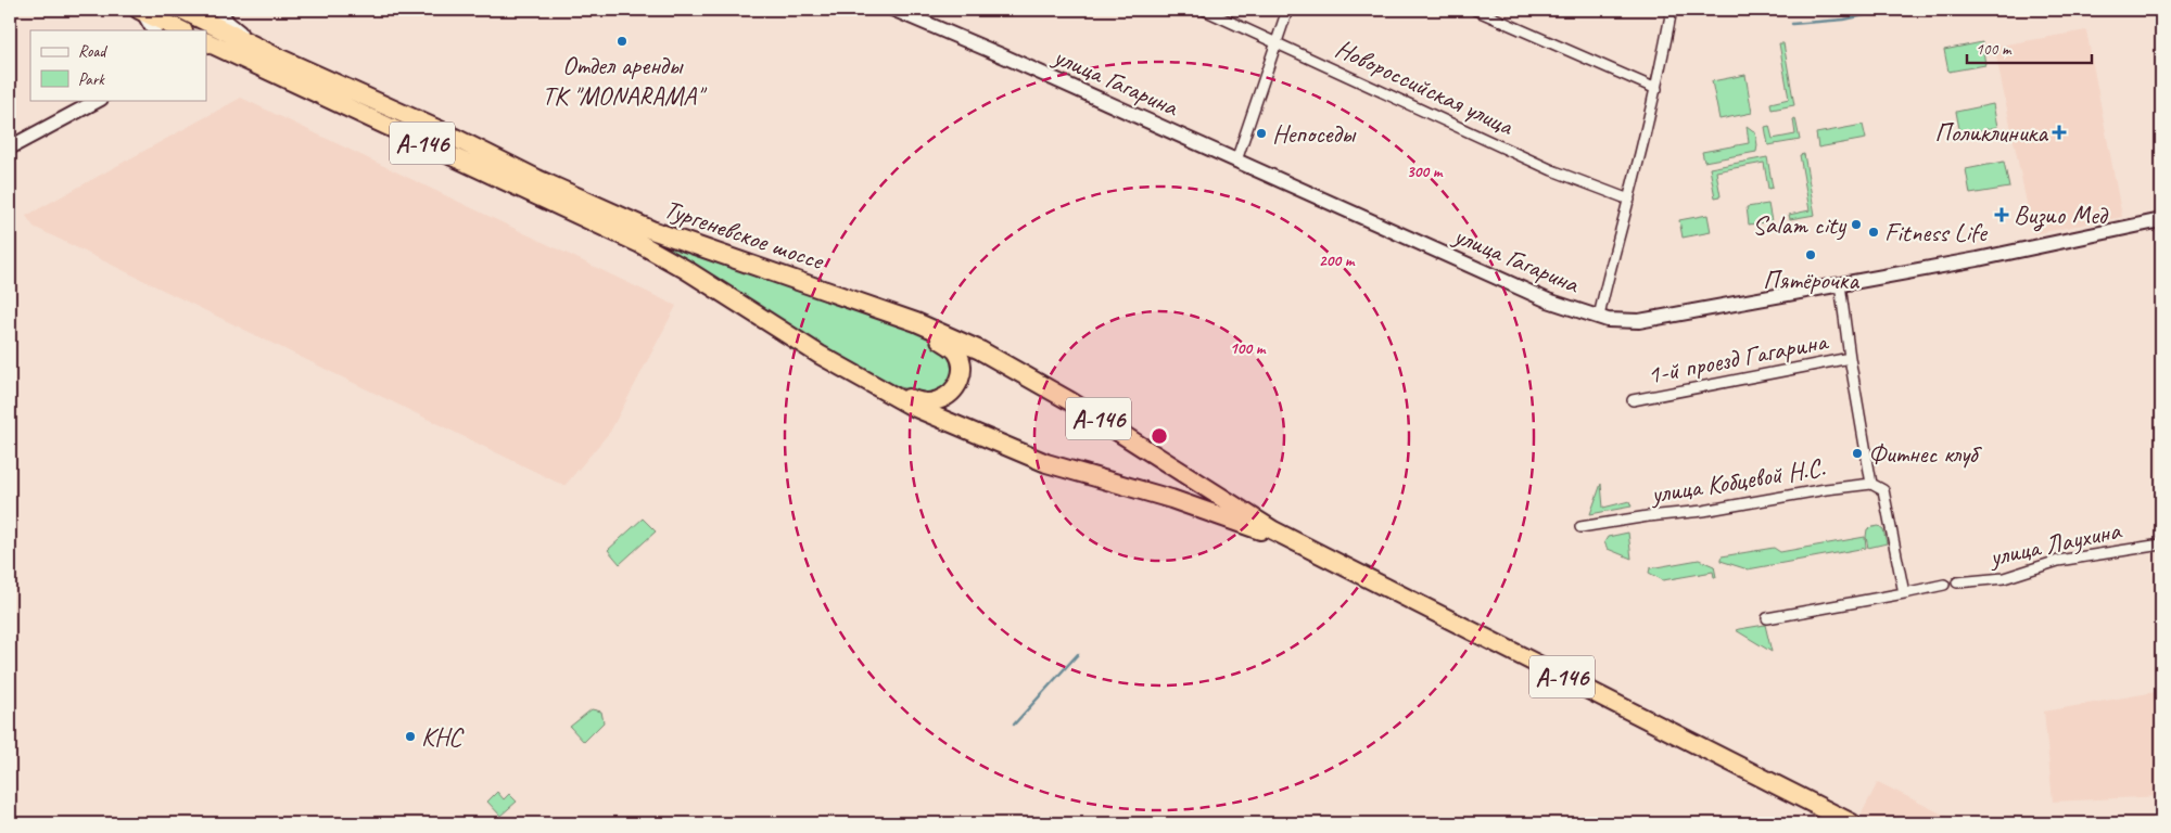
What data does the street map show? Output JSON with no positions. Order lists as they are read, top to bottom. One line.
{"streets":{"highway":["А-146","Тургеневское шоссе"],"street":["улица Гагарина","Новороссийская улица","1-й проезд Гагарина","улица Кобцевой Н.С.","улица Лаухина"]},"crossings":[["А-146","Тургеневское шоссе"]],"places":{"other":["Отдел аренды ТК \"MONARAMA\"","Непоседы","Salam city","Fitness Life","Пятёрочка","Фитнес клуб","КНС"],"health":["Поликлиника","Визио Мед"]},"legend":["Road","Park"],"scale_bar":"100 m","rings":["300 m","200 m","100 m"]}
